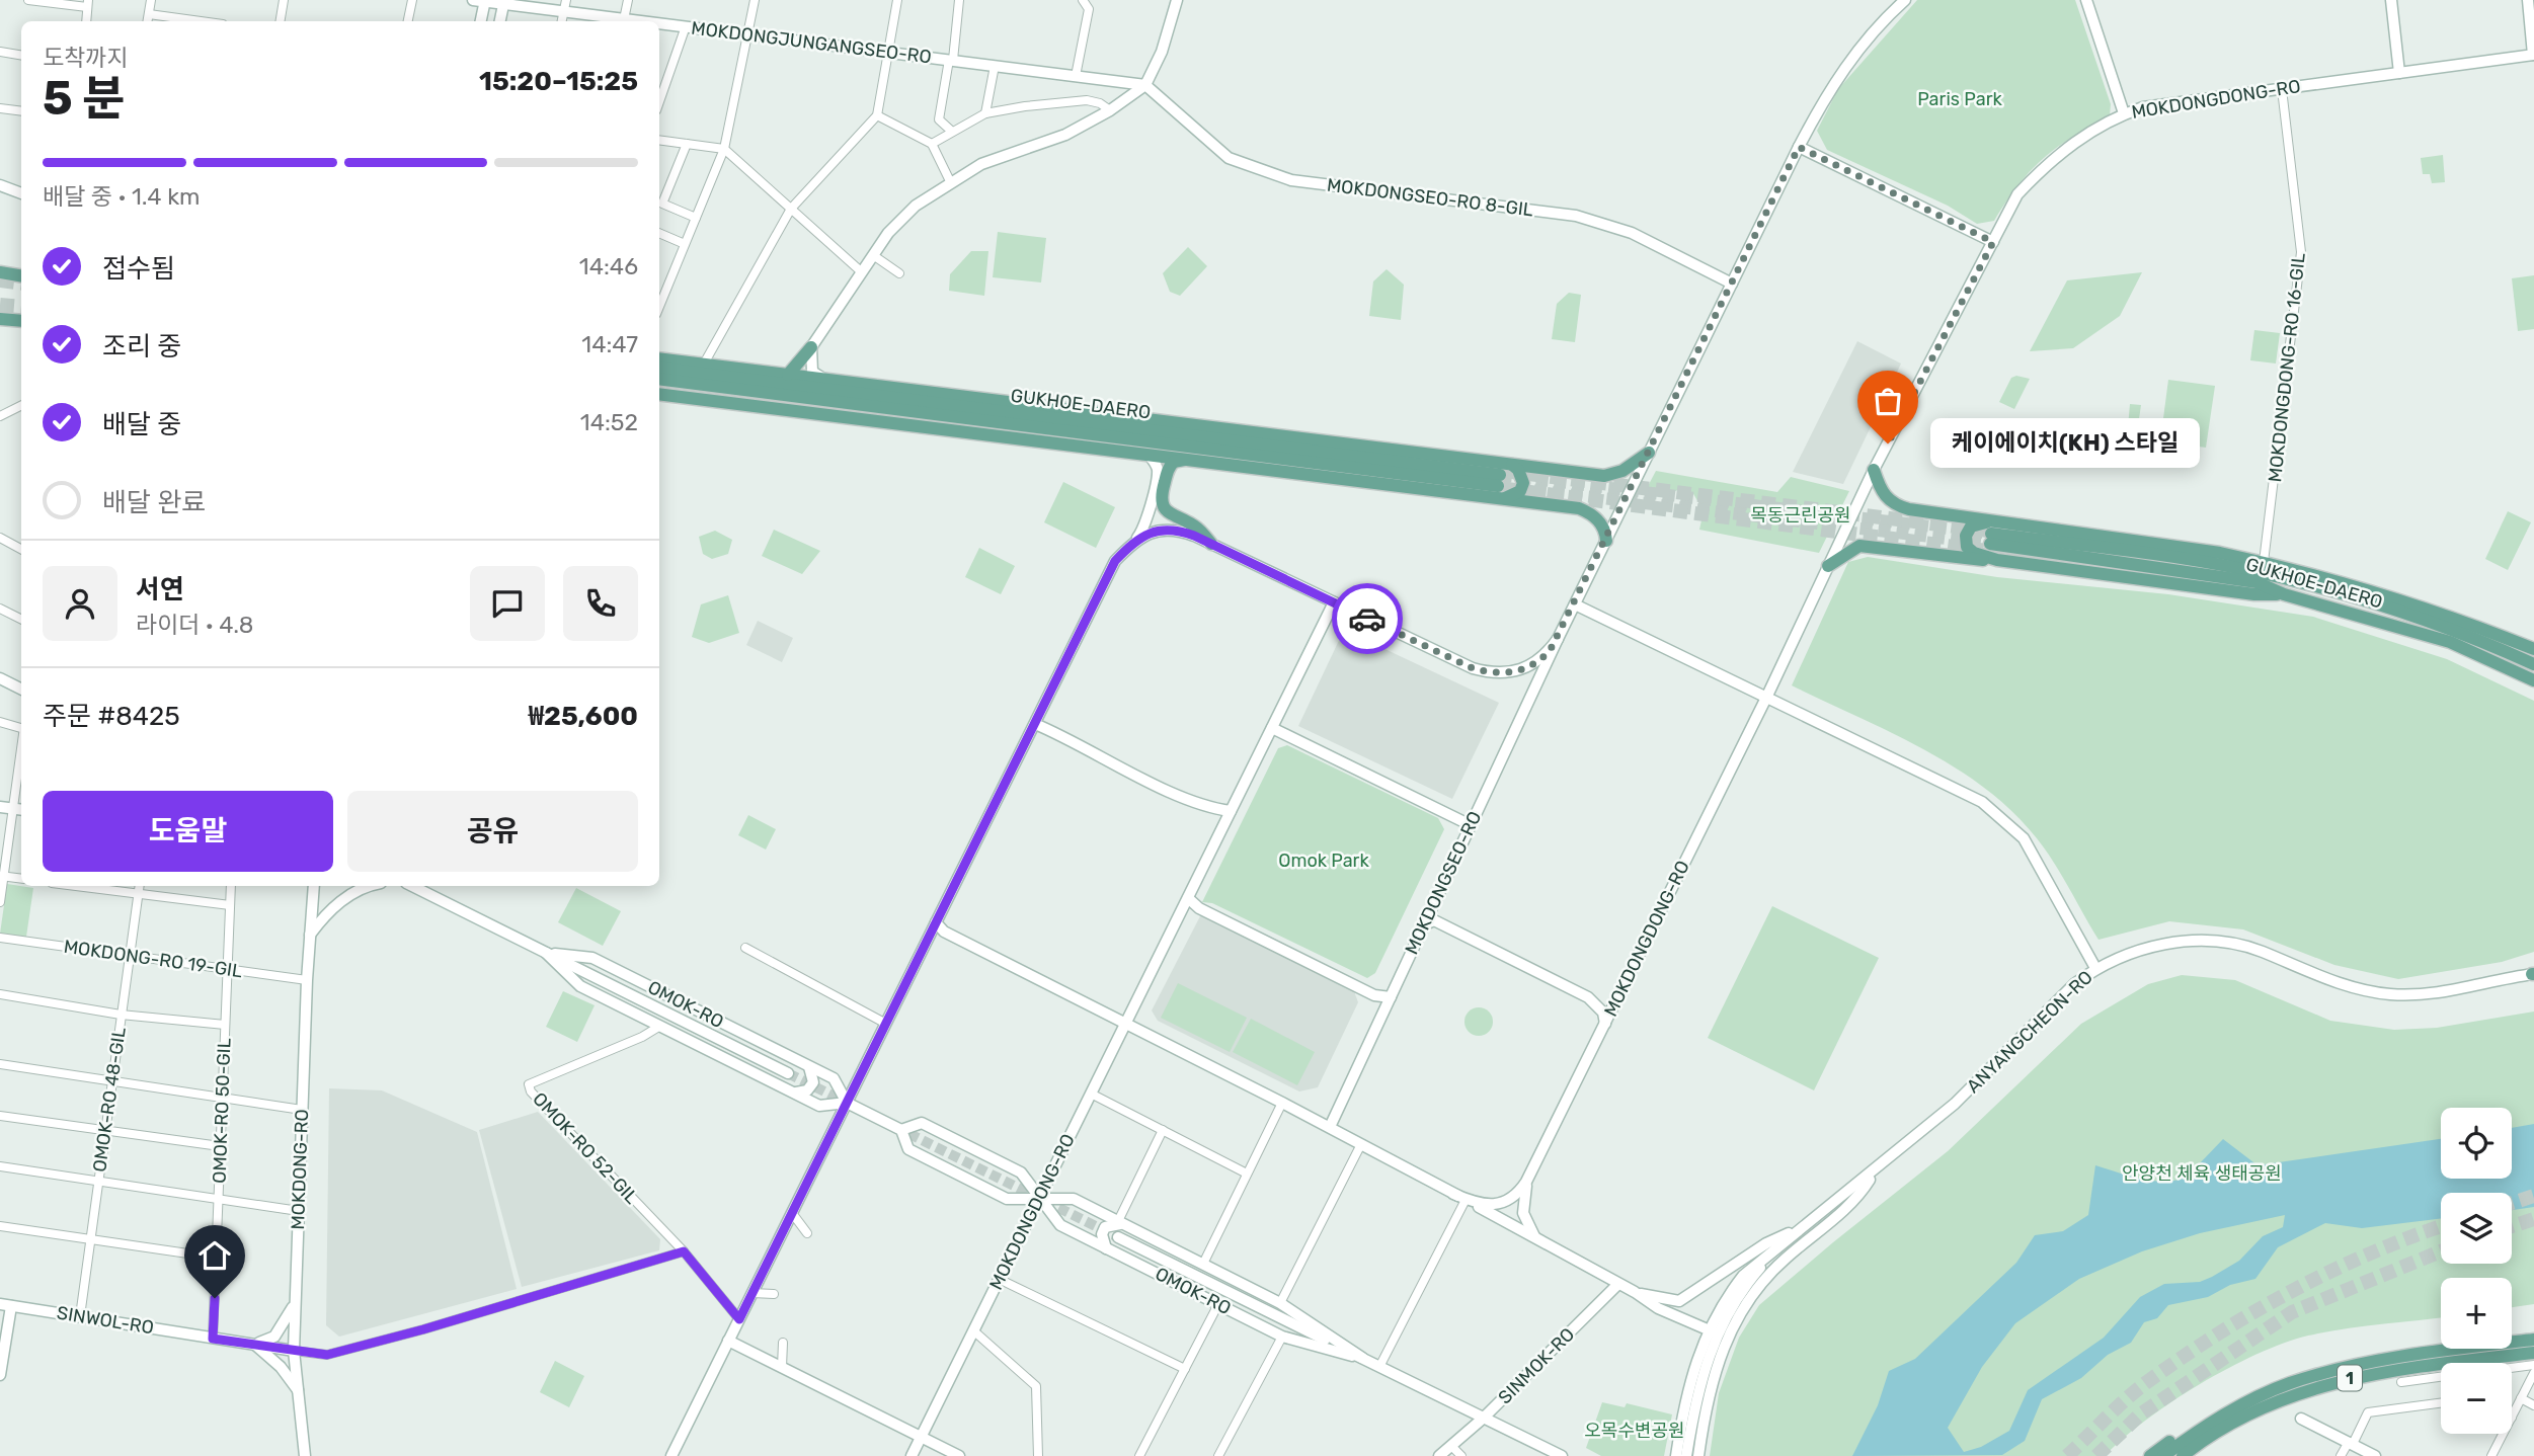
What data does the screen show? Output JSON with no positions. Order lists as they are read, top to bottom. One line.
{"streets":{"main road":["MOKDONGJUNGANGSEO-RO","MOKDONGDONG-RO","MOKDONGSEO-RO 8-GIL","GUKHOE-DAERO","MOKDONGSEO-RO","OMOK-RO","ANYANGCHEON-RO","MOKDONG-RO","SINWOL-RO","SINMOK-RO","1"],"street":["MOKDONGDONG-RO 16-GIL","MOKDONG-RO 19-GIL","OMOK-RO 48-GIL","OMOK-RO 50-GIL","OMOK-RO 52-GIL"]},"crossings":[["MOKDONGJUNGANGSEO-RO","MOKDONGSEO-RO 8-GIL"],["MOKDONGDONG-RO","MOKDONGDONG-RO 16-GIL"],["MOKDONGDONG-RO","MOKDONGSEO-RO"],["MOKDONGDONG-RO","OMOK-RO"],["MOKDONGDONG-RO","ANYANGCHEON-RO"],["MOKDONGDONG-RO","SINMOK-RO"],["MOKDONGSEO-RO 8-GIL","MOKDONGSEO-RO"],["MOKDONG-RO 19-GIL","OMOK-RO 48-GIL"],["MOKDONG-RO 19-GIL","OMOK-RO 50-GIL"],["MOKDONG-RO 19-GIL","MOKDONG-RO"],["OMOK-RO","OMOK-RO 52-GIL"],["OMOK-RO","SINMOK-RO"],["OMOK-RO 48-GIL","SINWOL-RO"],["OMOK-RO 50-GIL","SINWOL-RO"],["MOKDONG-RO","SINWOL-RO"]],"parks":["Paris Park","목동근린공원","Omok Park","안양천 체육 생태공원","오목수변공원"],"places":["케이에이치(KH) 스타일"],"page":{"heading":["5 분","도착까지","15:20–15:25"],"panel":["서연","라이더 · 4.8","주문 #8425","₩25,600"],"bar":"배달 중 · 1.4 km","list":[["접수됨","14:46"],["조리 중","14:47"],["배달 중","14:52"],"배달 완료"],"bubble":"케이에이치(KH) 스타일","buttons":["도움말","공유"],"map_buttons":["+","−"]}}
